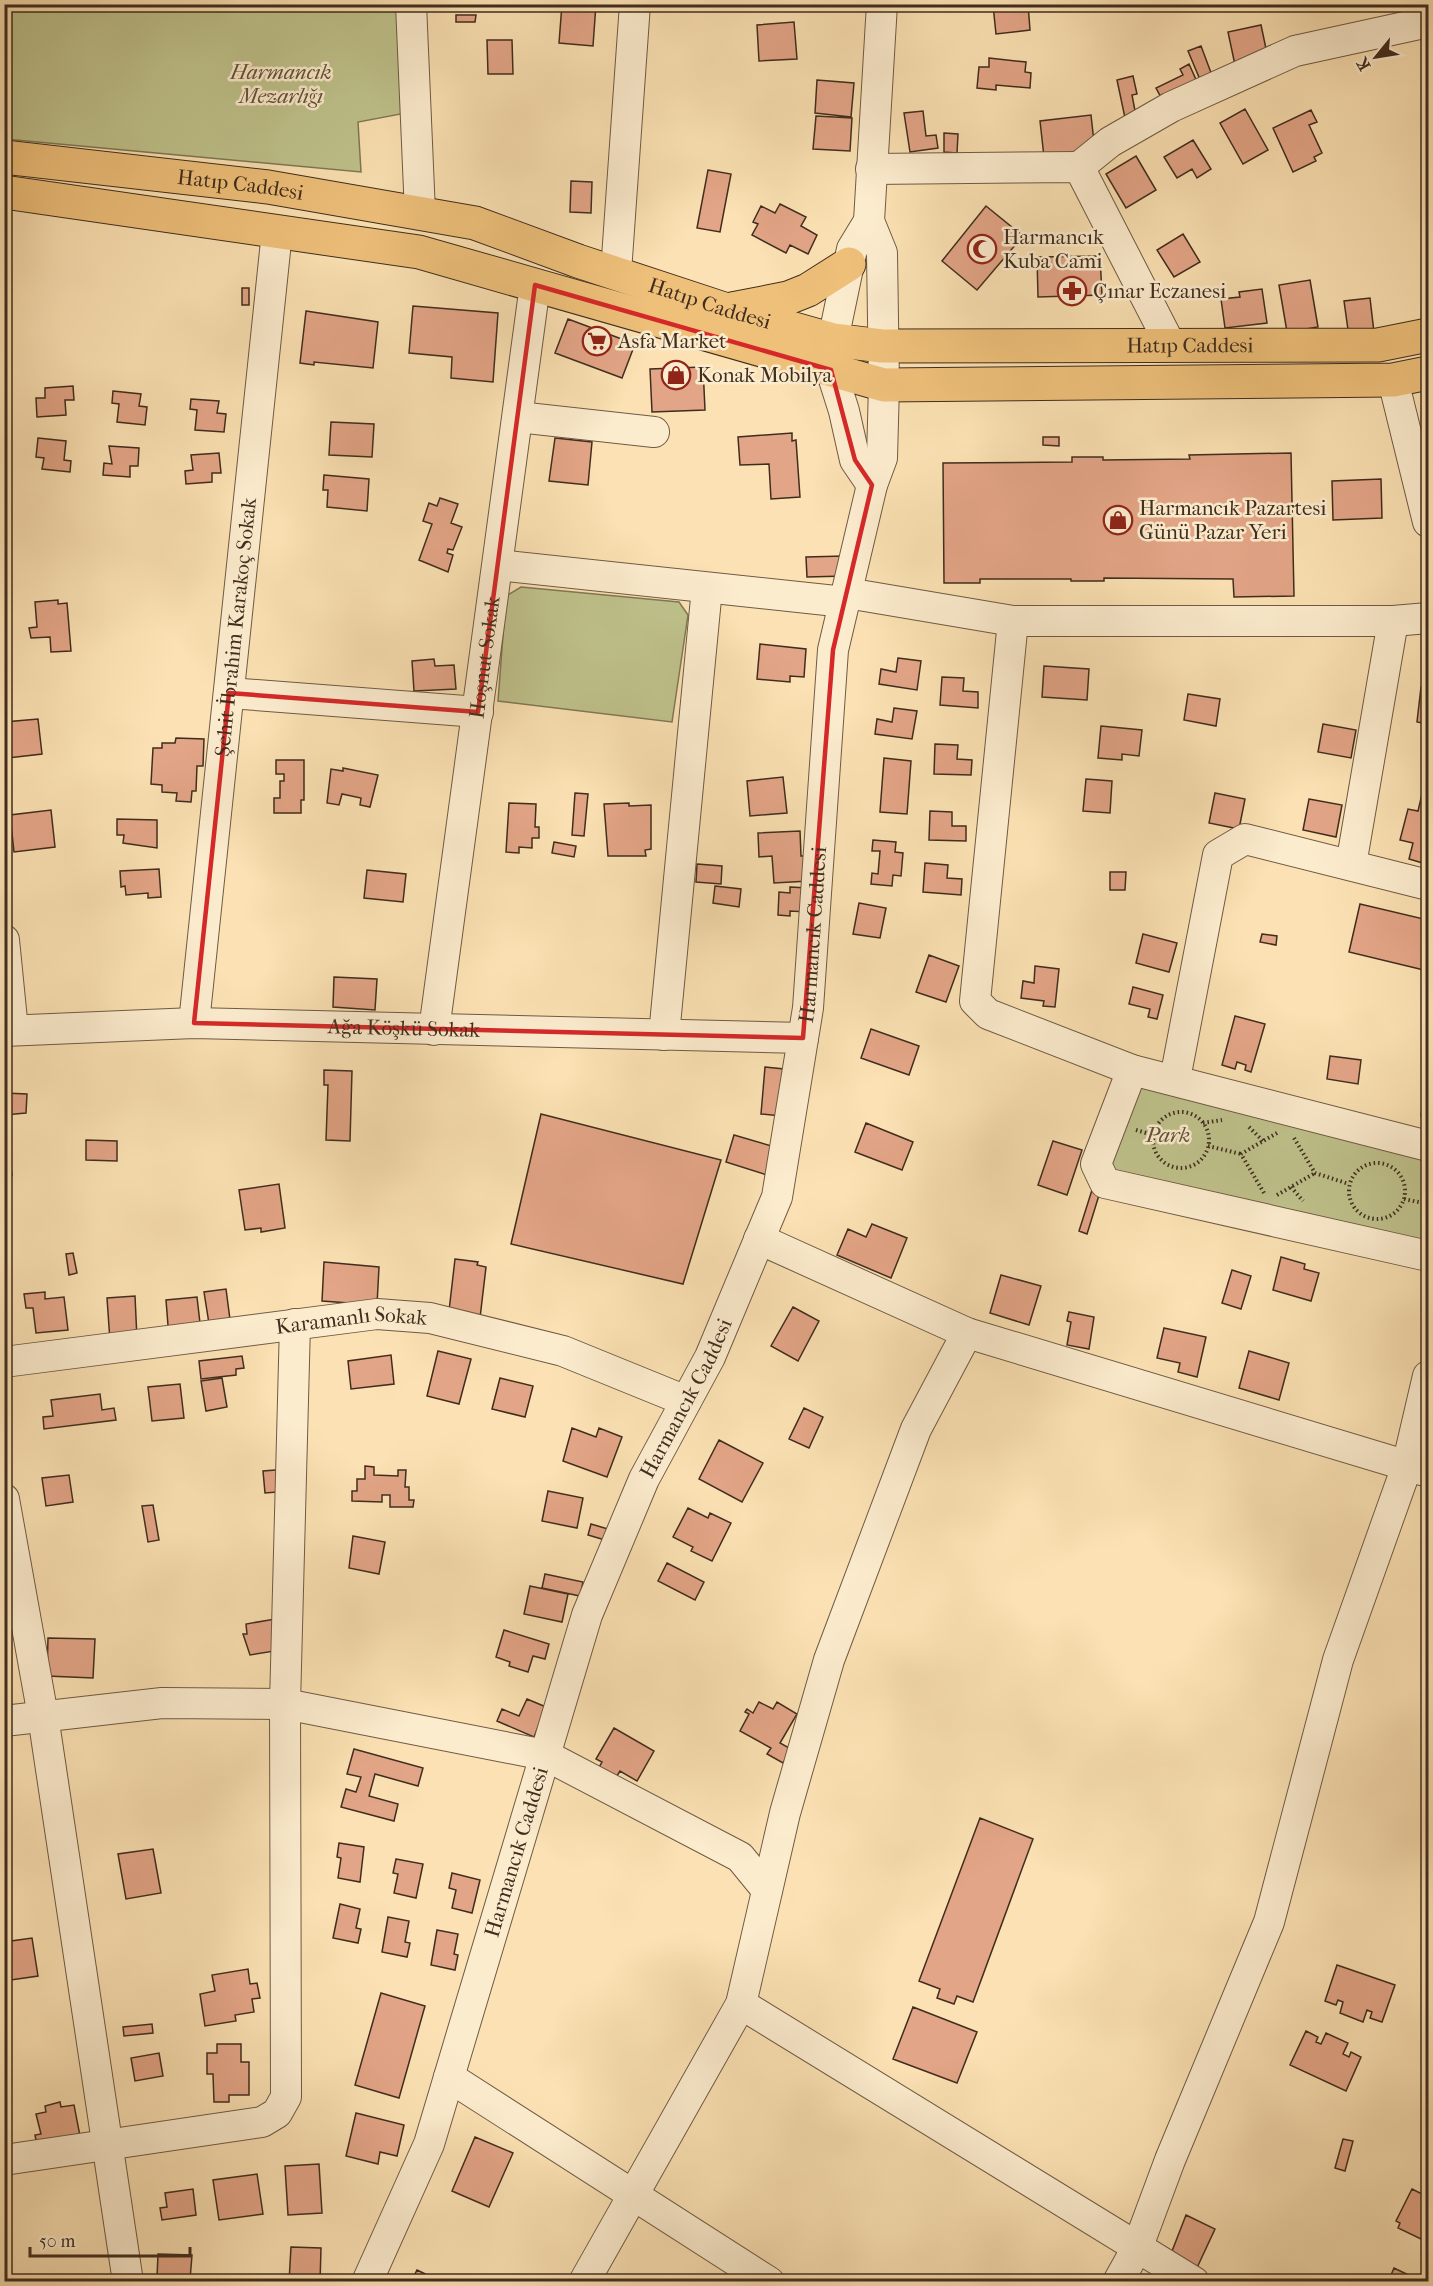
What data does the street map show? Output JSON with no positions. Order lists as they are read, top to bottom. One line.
{"streets":{"main road":["Hatıp Caddesi"],"street":["Şehit İbrahim Karakoç Sokak","Hoşnut Sokak","Harmancık Caddesi","Ağa Köşkü Sokak","Karamanlı Sokak"]},"crossings":[["Hatıp Caddesi","Şehit İbrahim Karakoç Sokak"],["Hatıp Caddesi","Hoşnut Sokak"],["Hatıp Caddesi","Harmancık Caddesi"],["Şehit İbrahim Karakoç Sokak","Ağa Köşkü Sokak"],["Hoşnut Sokak","Ağa Köşkü Sokak"],["Harmancık Caddesi","Ağa Köşkü Sokak"],["Harmancık Caddesi","Karamanlı Sokak"]],"parks":["Harmancık Mezarlığı","Park"],"places":{"mosque":["Harmancık Kuba Cami"],"pharmacy":["Çınar Eczanesi"],"supermarket":["Asfa Market"],"shop":["Konak Mobilya","Harmancık Pazartesi Günü Pazar Yeri"]},"scale_bar":"50 m","north":"bottom left"}
